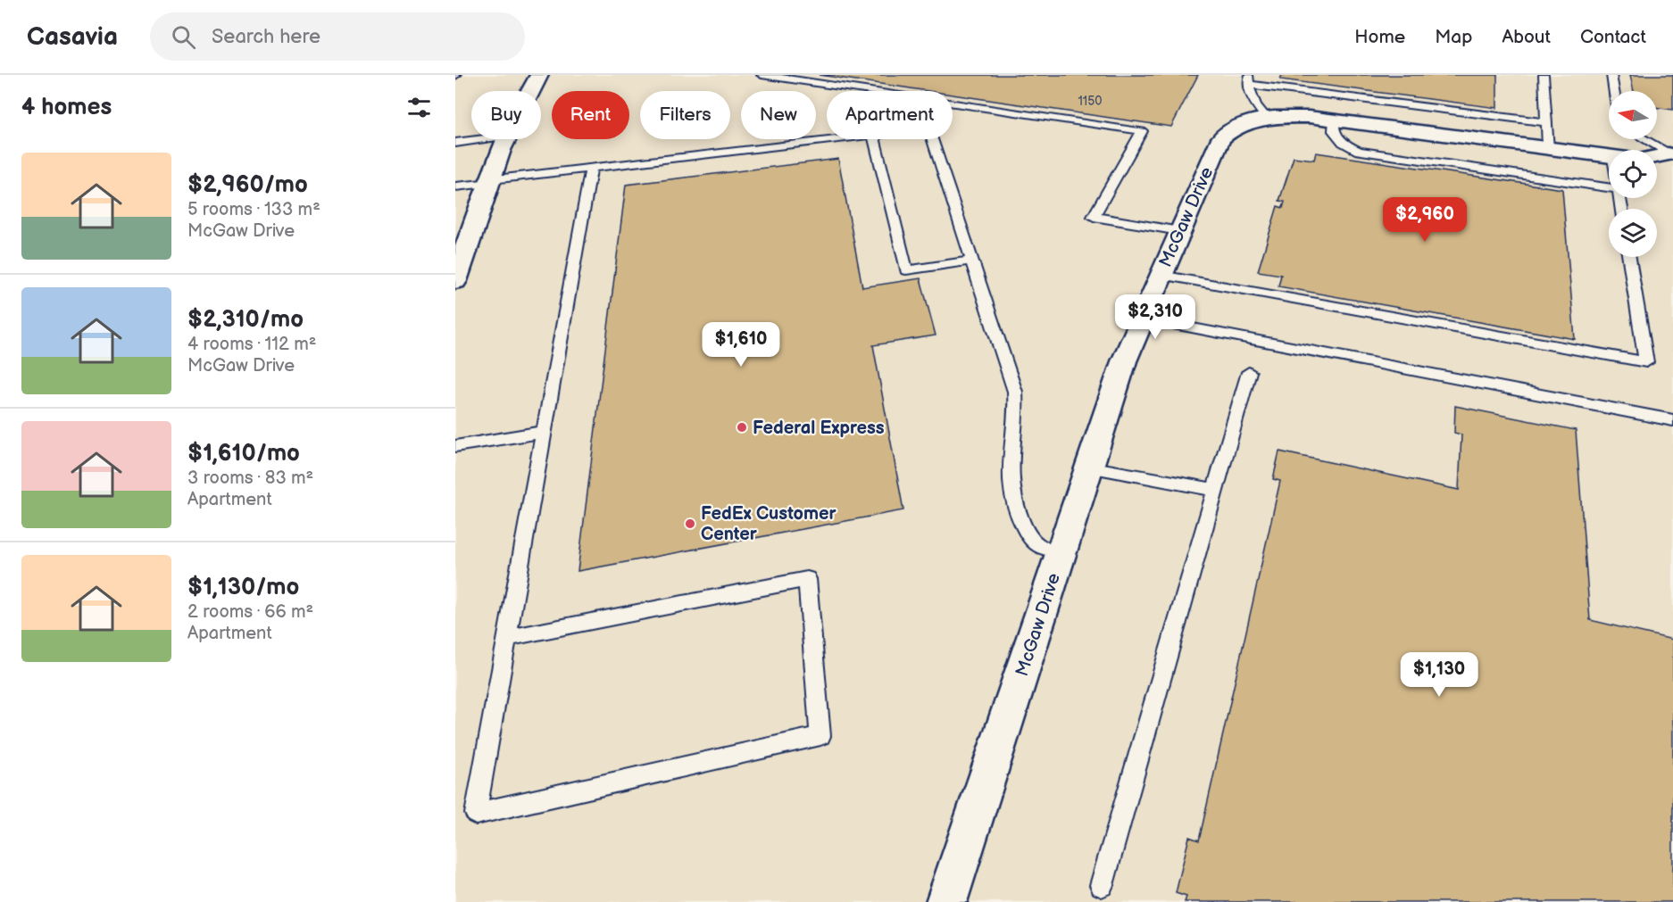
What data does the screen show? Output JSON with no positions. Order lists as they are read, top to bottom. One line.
{"streets":{"street":["McGaw Drive"]},"places":["Federal Express","FedEx Customer Center"],"house_numbers":["1150"],"north":"left","page":{"header":"Casavia","search":"Search here","nav":["Home","Map","About","Contact"],"heading":"4 homes","chip":["Buy","Rent","Filters","New","Apartment"],"list":[{"name":"$2,960/mo","note":"5 rooms · 133 m² · McGaw Drive"},{"name":"$2,310/mo","note":"4 rooms · 112 m² · McGaw Drive"},{"name":"$1,610/mo","note":"3 rooms · 83 m² · Apartment"},{"name":"$1,130/mo","note":"2 rooms · 66 m² · Apartment"}],"price":["$2,960","$2,310","$1,610","$1,130"]}}
